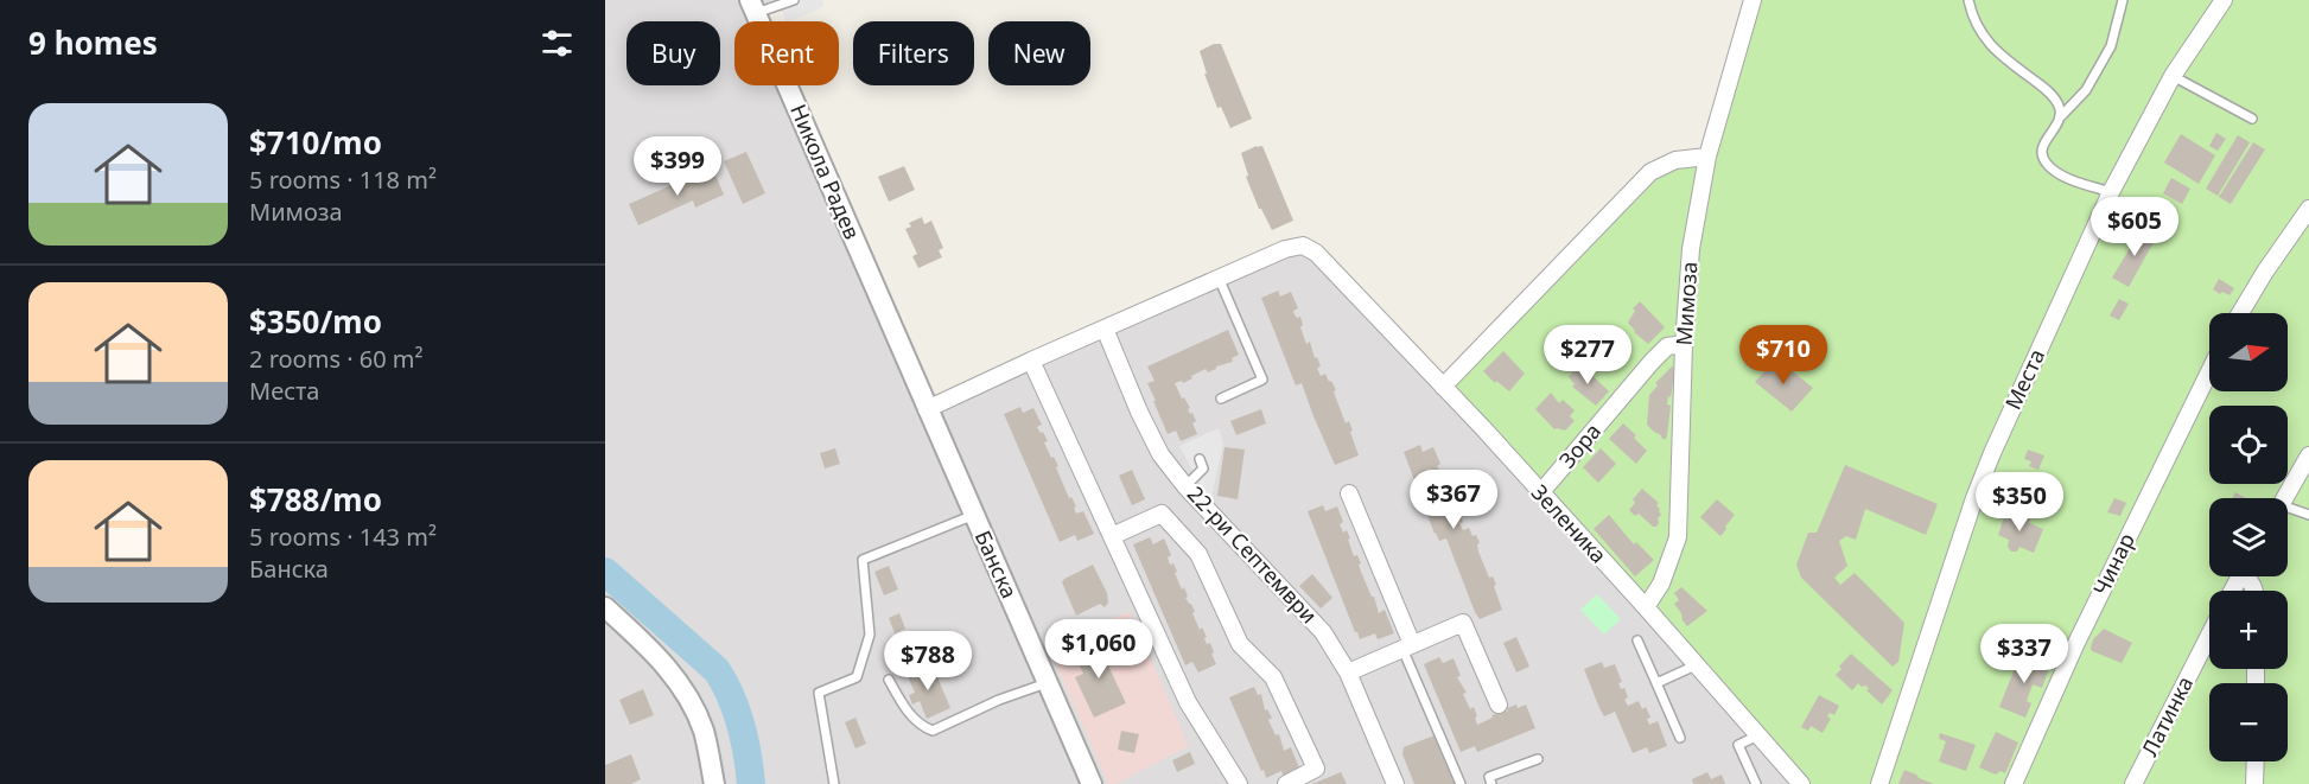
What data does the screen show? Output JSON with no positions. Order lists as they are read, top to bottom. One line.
{"streets":{"street":["Никола Радев","Мимоза","Места","Зора","Зеленика","22-ри Септември","Банска","Чинар","Латинка"]},"crossings":[["Никола Радев","Банска"],["Мимоза","Зора"],["Мимоза","Зеленика"],["Зора","Зеленика"]],"north":"right","page":{"heading":"9 homes","chip":["Buy","Rent","Filters","New"],"list":[{"name":"$710/mo","note":"5 rooms · 118 m² · Мимоза"},{"name":"$350/mo","note":"2 rooms · 60 m² · Места"},{"name":"$788/mo","note":"5 rooms · 143 m² · Банска"}],"price":["$399","$605","$277","$710","$367","$350","$1,060","$337","$788"],"map_buttons":["+","−"]}}
